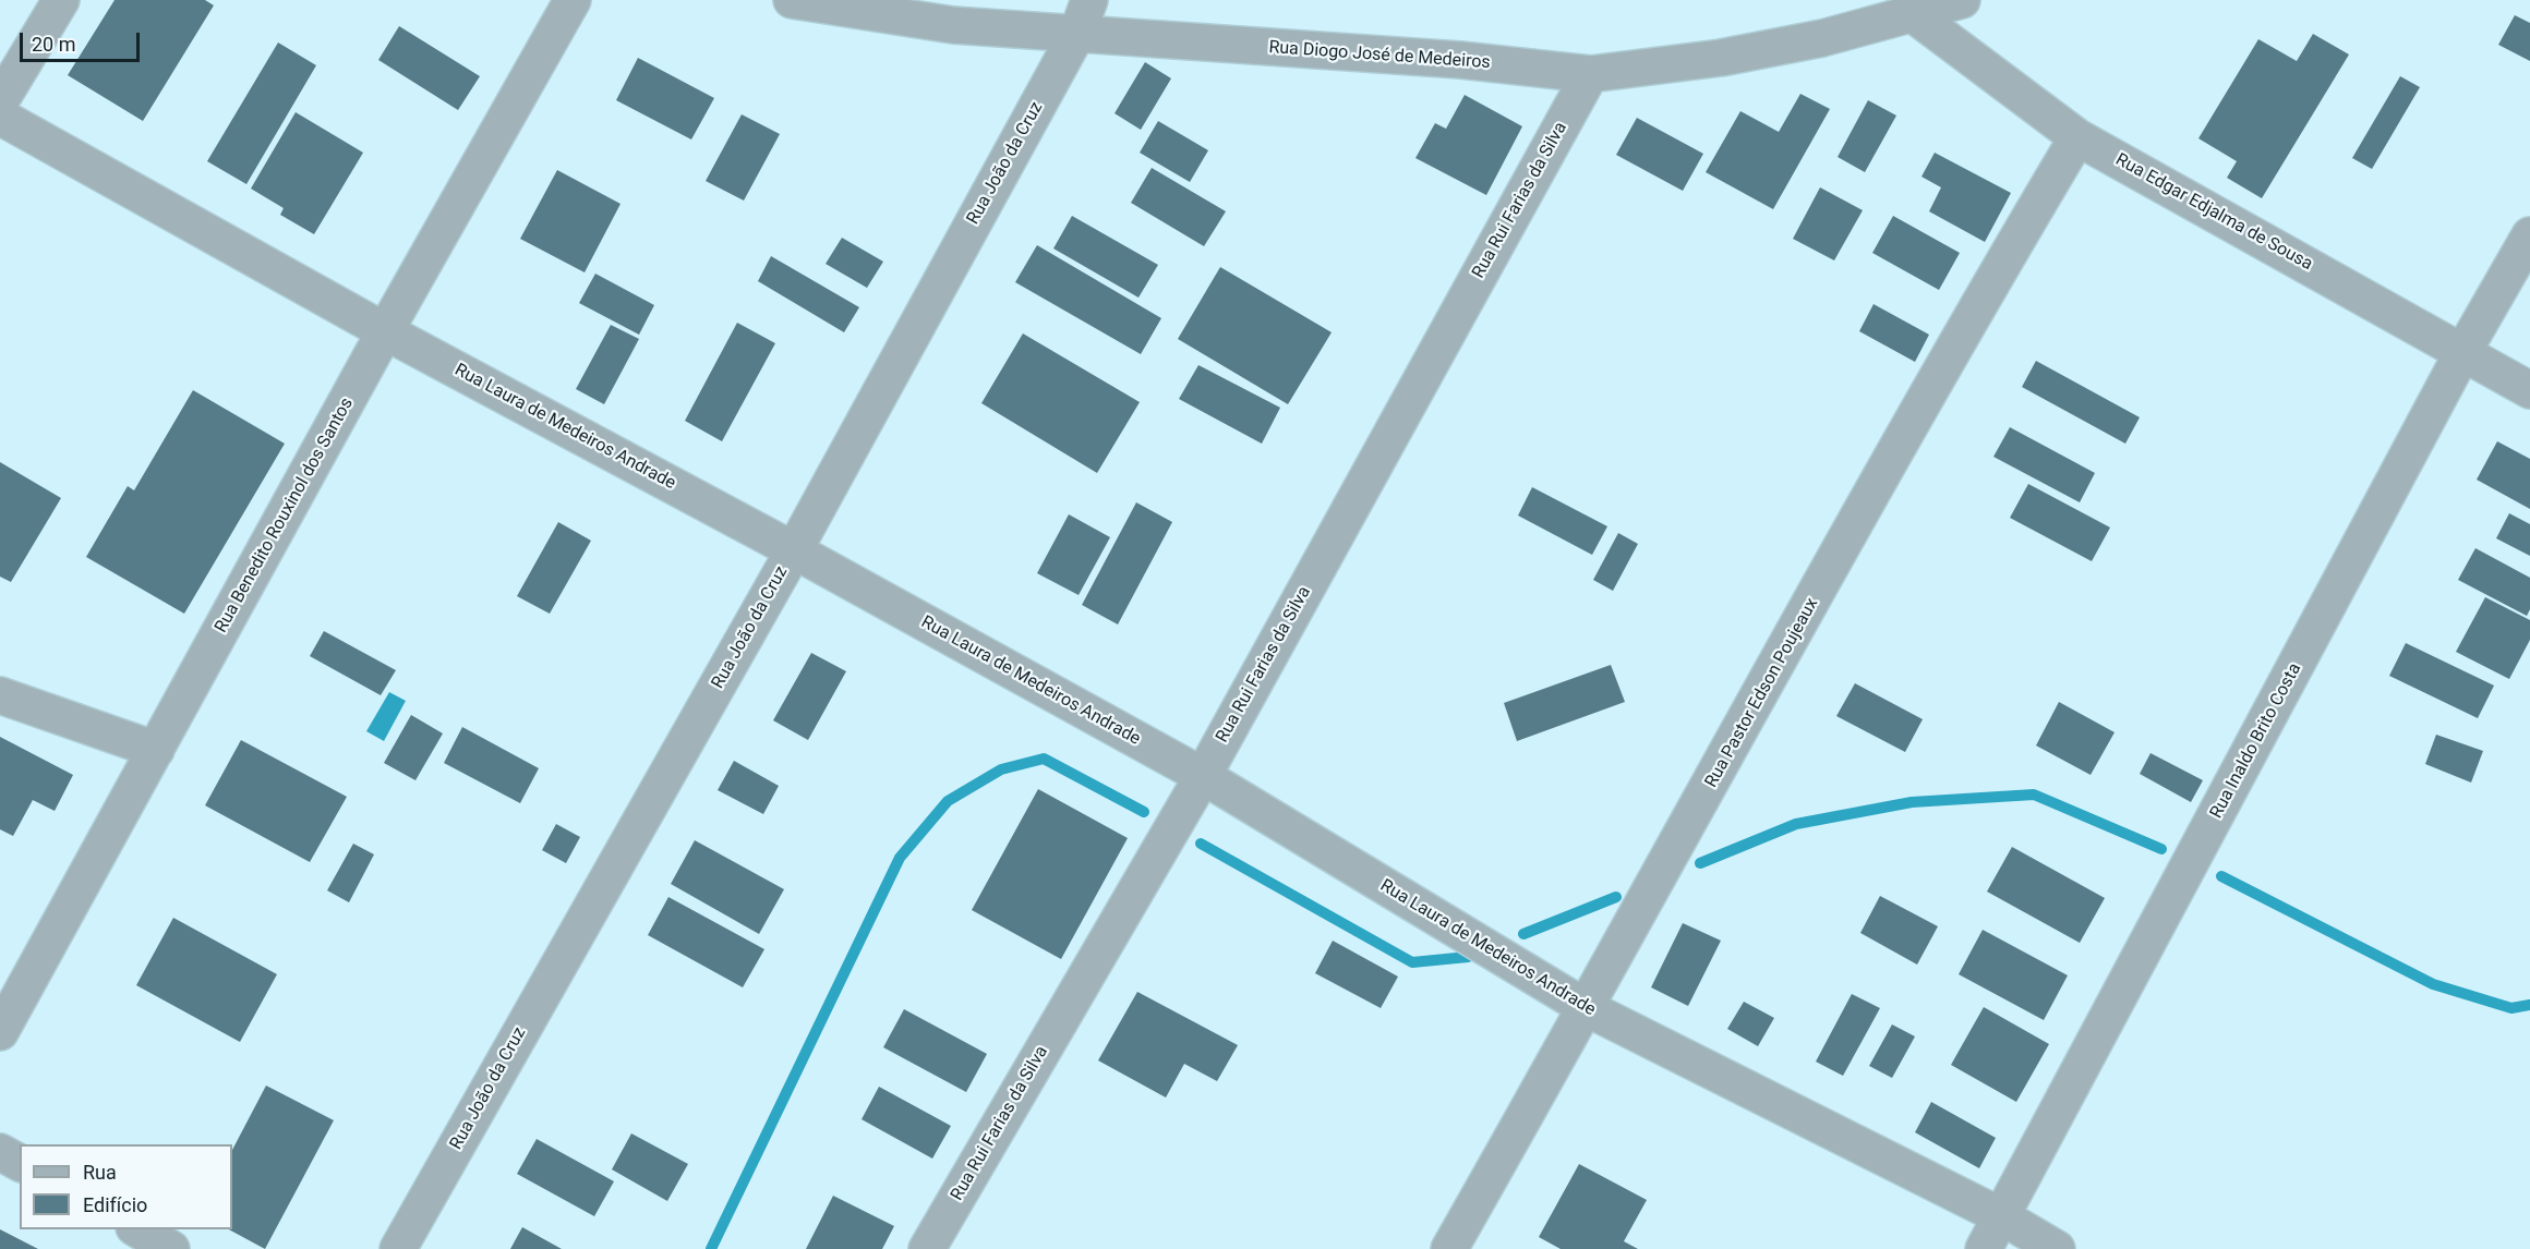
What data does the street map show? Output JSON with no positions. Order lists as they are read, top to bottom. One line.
{"streets":{"street":["Rua Diogo José de Medeiros","Rua João da Cruz","Rua Rui Farias da Silva","Rua Edgar Edjalma de Sousa","Rua Laura de Medeiros Andrade","Rua Benedito Rouxinol dos Santos","Rua Pastor Edson Poujeaux","Rua Inaldo Brito Costa"]},"crossings":[["Rua Diogo José de Medeiros","Rua João da Cruz"],["Rua Diogo José de Medeiros","Rua Rui Farias da Silva"],["Rua Diogo José de Medeiros","Rua Edgar Edjalma de Sousa"],["Rua João da Cruz","Rua Laura de Medeiros Andrade"],["Rua Rui Farias da Silva","Rua Laura de Medeiros Andrade"],["Rua Edgar Edjalma de Sousa","Rua Pastor Edson Poujeaux"],["Rua Edgar Edjalma de Sousa","Rua Inaldo Brito Costa"],["Rua Laura de Medeiros Andrade","Rua Benedito Rouxinol dos Santos"],["Rua Laura de Medeiros Andrade","Rua Pastor Edson Poujeaux"],["Rua Laura de Medeiros Andrade","Rua Inaldo Brito Costa"]],"legend":["Rua","Edifício"],"scale_bar":"20 m"}
